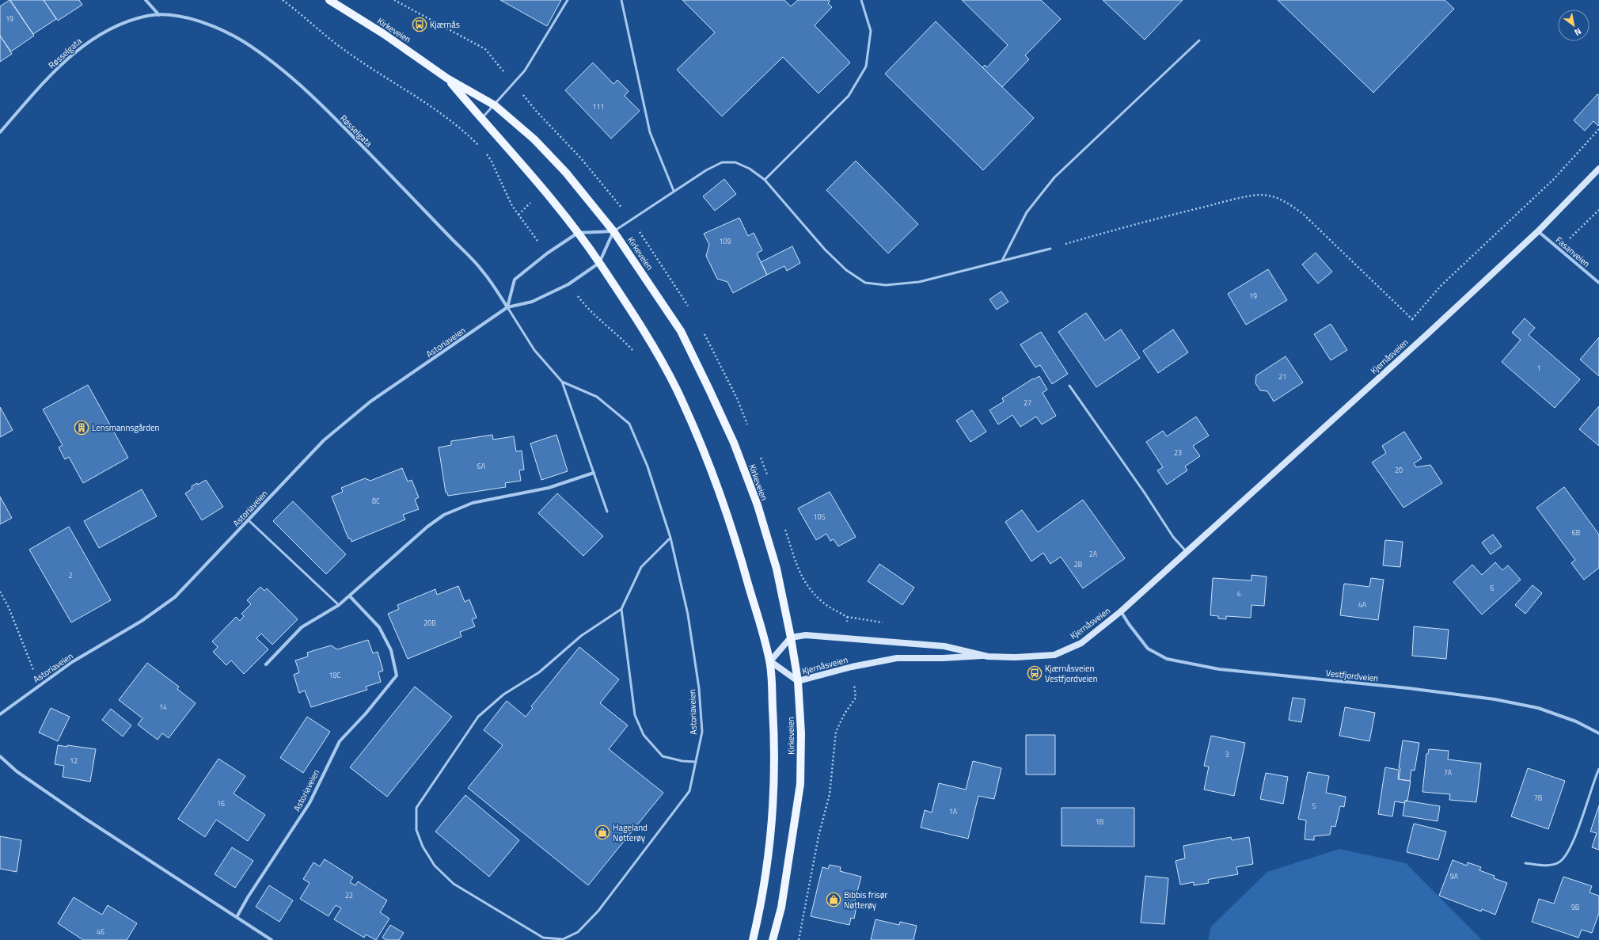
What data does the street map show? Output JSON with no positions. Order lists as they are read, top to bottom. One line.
{"streets":{"main road":["Kirkeveien","Kjernåsveien"],"street":["Røsselgata","Fasanveien","Astoriaveien","Vestfjordveien"]},"crossings":[["Kirkeveien","Astoriaveien"],["Kirkeveien","Kjernåsveien"],["Røsselgata","Astoriaveien"],["Fasanveien","Kjernåsveien"],["Kjernåsveien","Vestfjordveien"]],"places":{"bus stop":["Kjærnås","Kjærnåsveien Vestfjordveien"],"building":["Lensmannsgården"],"shop":["Hageland Nøtterøy","Bibbis frisør Nøtterøy"]},"house_numbers":["19","111","109","19","1","21","27","23","6A","20","8C","105","6B","2A","2B","2","6","4","4A","20B","18C","14","3","12","7A","7B","16","5","1A","1B","9A","22","9B","46"],"north":"bottom right"}
